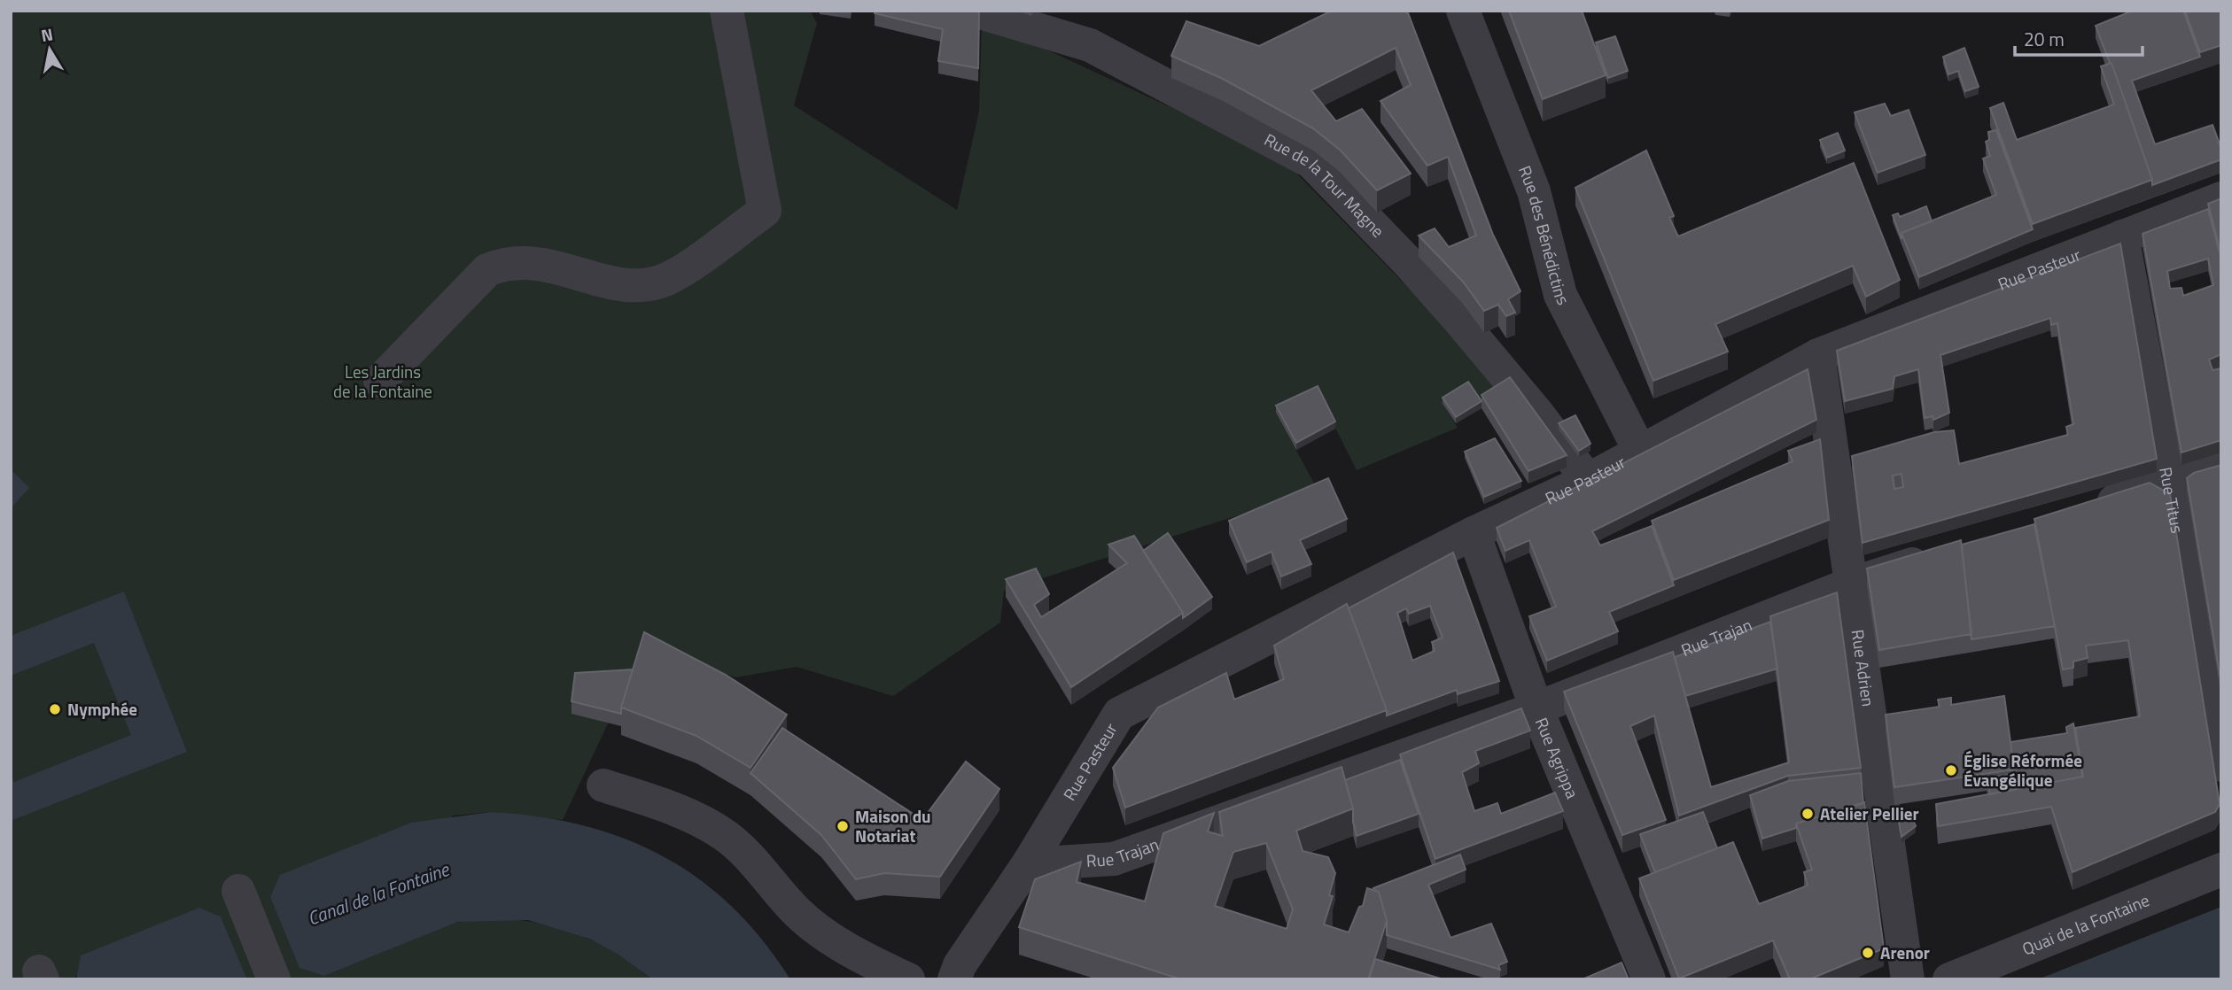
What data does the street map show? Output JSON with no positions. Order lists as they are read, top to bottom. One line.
{"streets":{"street":["Rue de la Tour Magne","Rue des Bénédictins","Rue Pasteur","Rue Titus","Rue Trajan","Rue Adrien","Rue Agrippa","Quai de la Fontaine"]},"crossings":[["Rue de la Tour Magne","Rue Pasteur"],["Rue des Bénédictins","Rue Pasteur"],["Rue Pasteur","Rue Titus"],["Rue Pasteur","Rue Trajan"],["Rue Pasteur","Rue Adrien"],["Rue Pasteur","Rue Agrippa"],["Rue Trajan","Rue Adrien"],["Rue Trajan","Rue Agrippa"]],"water":["Canal de la Fontaine"],"parks":["Les Jardins de la Fontaine"],"places":["Nymphée","Église Réformée Évangélique","Atelier Pellier","Maison du Notariat","Arenor"],"scale_bar":"20 m","north":"top"}
